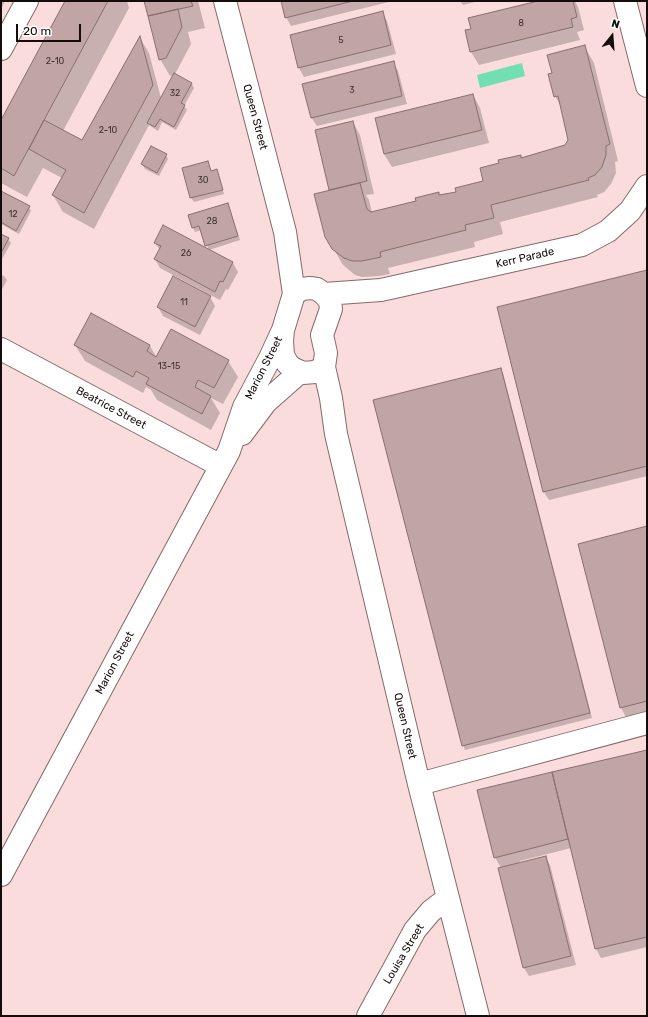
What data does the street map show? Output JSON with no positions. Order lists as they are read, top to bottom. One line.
{"streets":{"street":["Queen Street","Kerr Parade","Marion Street","Beatrice Street","Louisa Street"]},"crossings":[["Queen Street","Kerr Parade"],["Queen Street","Marion Street"],["Queen Street","Louisa Street"],["Marion Street","Beatrice Street"]],"house_numbers":["8","5","2-10","3","32","2-10","30","12","28","26","11","13-15"],"scale_bar":"20 m","north":"top"}
